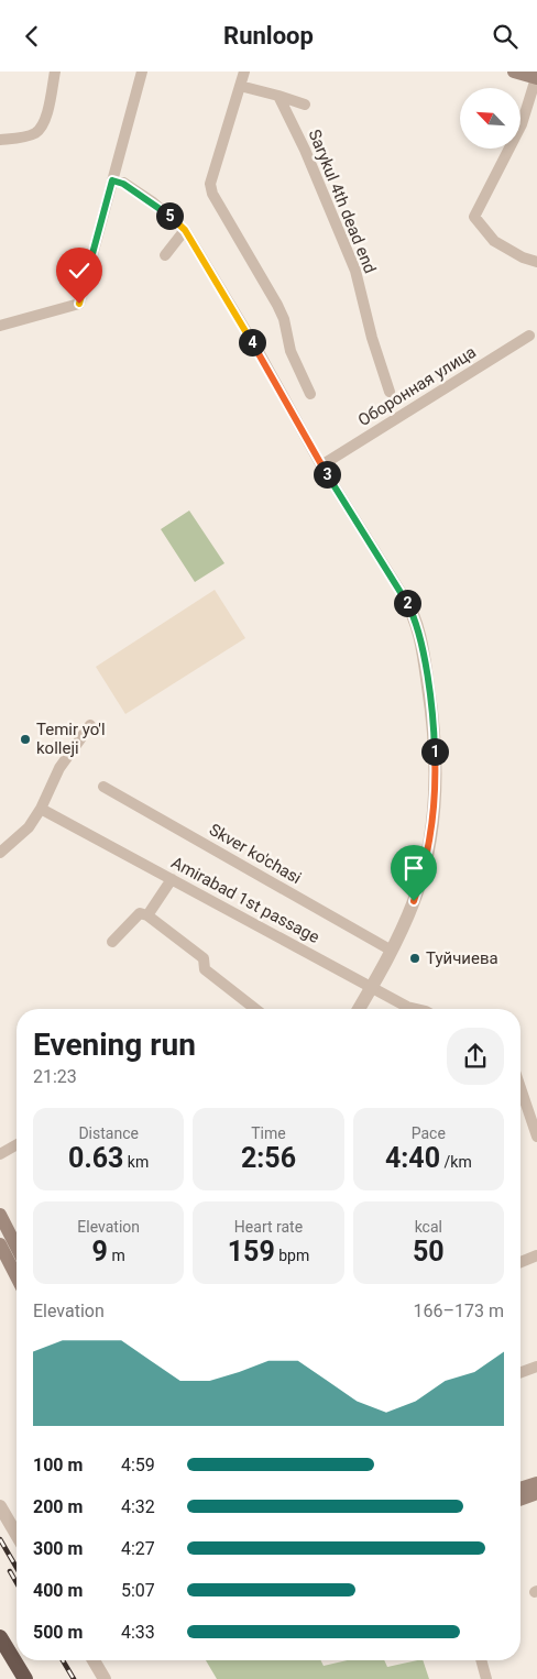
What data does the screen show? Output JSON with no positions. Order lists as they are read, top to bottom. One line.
{"streets":{"street":["Sarykul 4th dead end","Оборонная улица","Skver ko'chasi","Amirabad 1st passage"]},"places":["Temir yo'l kolleji","Туйчиева"],"north":"top left","page":{"header":"Runloop","pins":["5","4","3","2","1"],"heading":["Evening run","21:23"],"stats":[["Distance","0.63 km"],["Time","2:56"],["Pace","4:40 /km"],["Elevation","9 m"],["Heart rate","159 bpm"],["kcal","50"]],"chart":["Elevation","166–173 m"],"list":[{"name":"100 m","note":"4:59"},{"name":"200 m","note":"4:32"},{"name":"300 m","note":"4:27"},{"name":"400 m","note":"5:07"},{"name":"500 m","note":"4:33"}]}}
